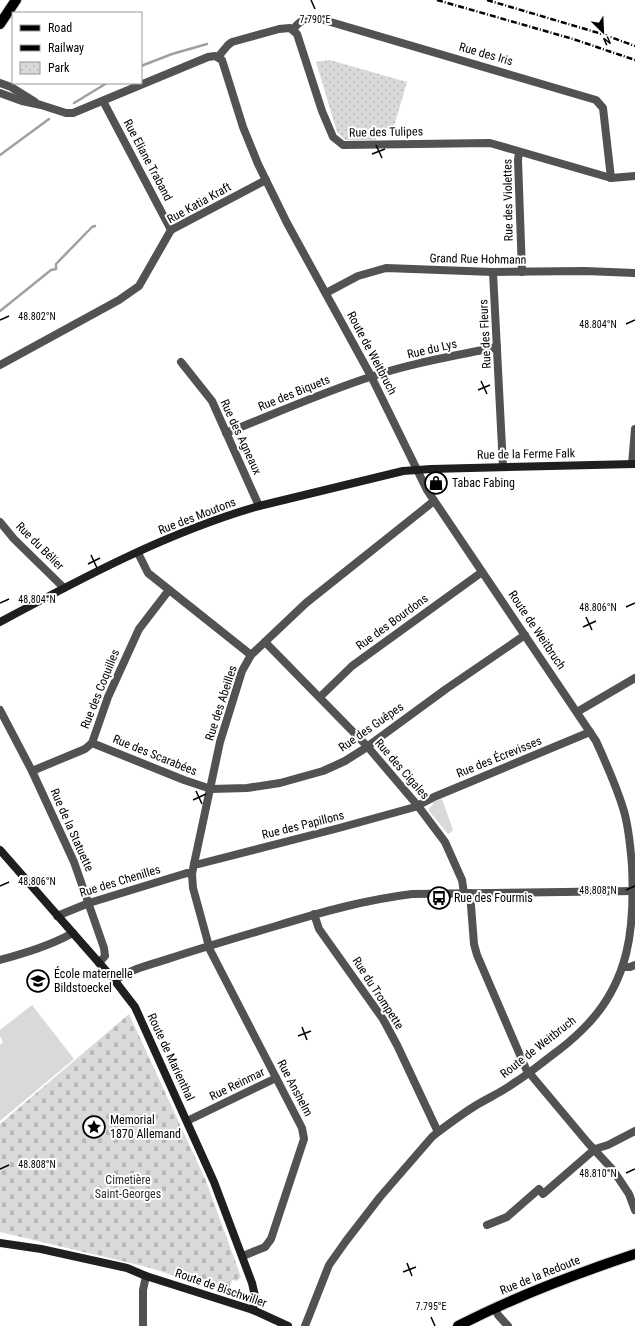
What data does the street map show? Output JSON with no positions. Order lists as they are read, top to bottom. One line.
{"streets":{"main road":["Rue de la Redoute"],"street":["Rue des Iris","Rue des Tulipes","Rue Eliane Traband","Rue des Violettes","Rue Katia Kraft","Grand Rue Hohmann","Rue des Fleurs","Rue du Lys","Route de Weitbruch","Rue des Biquets","Rue des Agneaux","Rue de la Ferme Falk","Rue des Moutons","Rue du Bélier","Rue des Bourdons","Rue des Coquilles","Rue des Abeilles","Rue des Guêpes","Rue des Scarabées","Rue des Écrevisses","Rue des Cigales","Rue des Papillons","Rue de la Statuette","Rue des Chenilles","Rue du Trompette","Route de Marienthal","Rue Reinmar","Rue Anshelm","Route de Bischwiller"]},"crossings":[["Rue des Iris","Rue des Tulipes"],["Rue des Tulipes","Rue des Violettes"],["Rue Eliane Traband","Rue Katia Kraft"],["Rue des Violettes","Grand Rue Hohmann"],["Rue Katia Kraft","Route de Weitbruch"],["Grand Rue Hohmann","Rue des Fleurs"],["Grand Rue Hohmann","Route de Weitbruch"],["Rue des Fleurs","Rue du Lys"],["Rue des Fleurs","Rue de la Ferme Falk"],["Rue du Lys","Route de Weitbruch"],["Rue du Lys","Rue des Biquets"],["Route de Weitbruch","Rue des Biquets"],["Route de Weitbruch","Rue de la Ferme Falk"],["Route de Weitbruch","Rue des Moutons"],["Route de Weitbruch","Rue des Bourdons"],["Route de Weitbruch","Rue des Abeilles"],["Route de Weitbruch","Rue des Guêpes"],["Route de Weitbruch","Rue des Écrevisses"],["Route de Weitbruch","Rue des Cigales"],["Route de Weitbruch","Rue du Trompette"],["Rue des Biquets","Rue des Agneaux"],["Rue des Agneaux","Rue des Moutons"],["Rue de la Ferme Falk","Rue des Moutons"],["Rue des Moutons","Rue du Bélier"],["Rue des Bourdons","Rue des Cigales"],["Rue des Coquilles","Rue des Scarabées"],["Rue des Coquilles","Rue de la Statuette"],["Rue des Abeilles","Rue des Guêpes"],["Rue des Abeilles","Rue des Scarabées"],["Rue des Abeilles","Rue des Cigales"],["Rue des Abeilles","Rue des Papillons"],["Rue des Abeilles","Rue des Chenilles"],["Rue des Abeilles","Rue Anshelm"],["Rue des Guêpes","Rue des Scarabées"],["Rue des Guêpes","Rue des Cigales"],["Rue des Écrevisses","Rue des Cigales"],["Rue des Écrevisses","Rue des Papillons"],["Rue des Cigales","Rue des Papillons"],["Rue de la Statuette","Rue des Chenilles"],["Rue de la Statuette","Route de Marienthal"],["Rue des Chenilles","Route de Marienthal"],["Route de Marienthal","Rue Reinmar"],["Route de Marienthal","Rue Anshelm"],["Route de Marienthal","Route de Bischwiller"],["Rue Reinmar","Rue Anshelm"]],"parks":["Cimetière Saint-Georges"],"places":{"shop":["Tabac Fabing"],"bus stop":["Rue des Fourmis"],"school or university":["École maternelle Bildstoeckel"],"place":["Memorial 1870 Allemand"]},"legend":["Road","Railway","Park"],"north":"bottom right","coordinates":["7.790°E","48.802°N","48.804°N","48.806°N","48.808°N","48.810°N","7.795°E"]}
